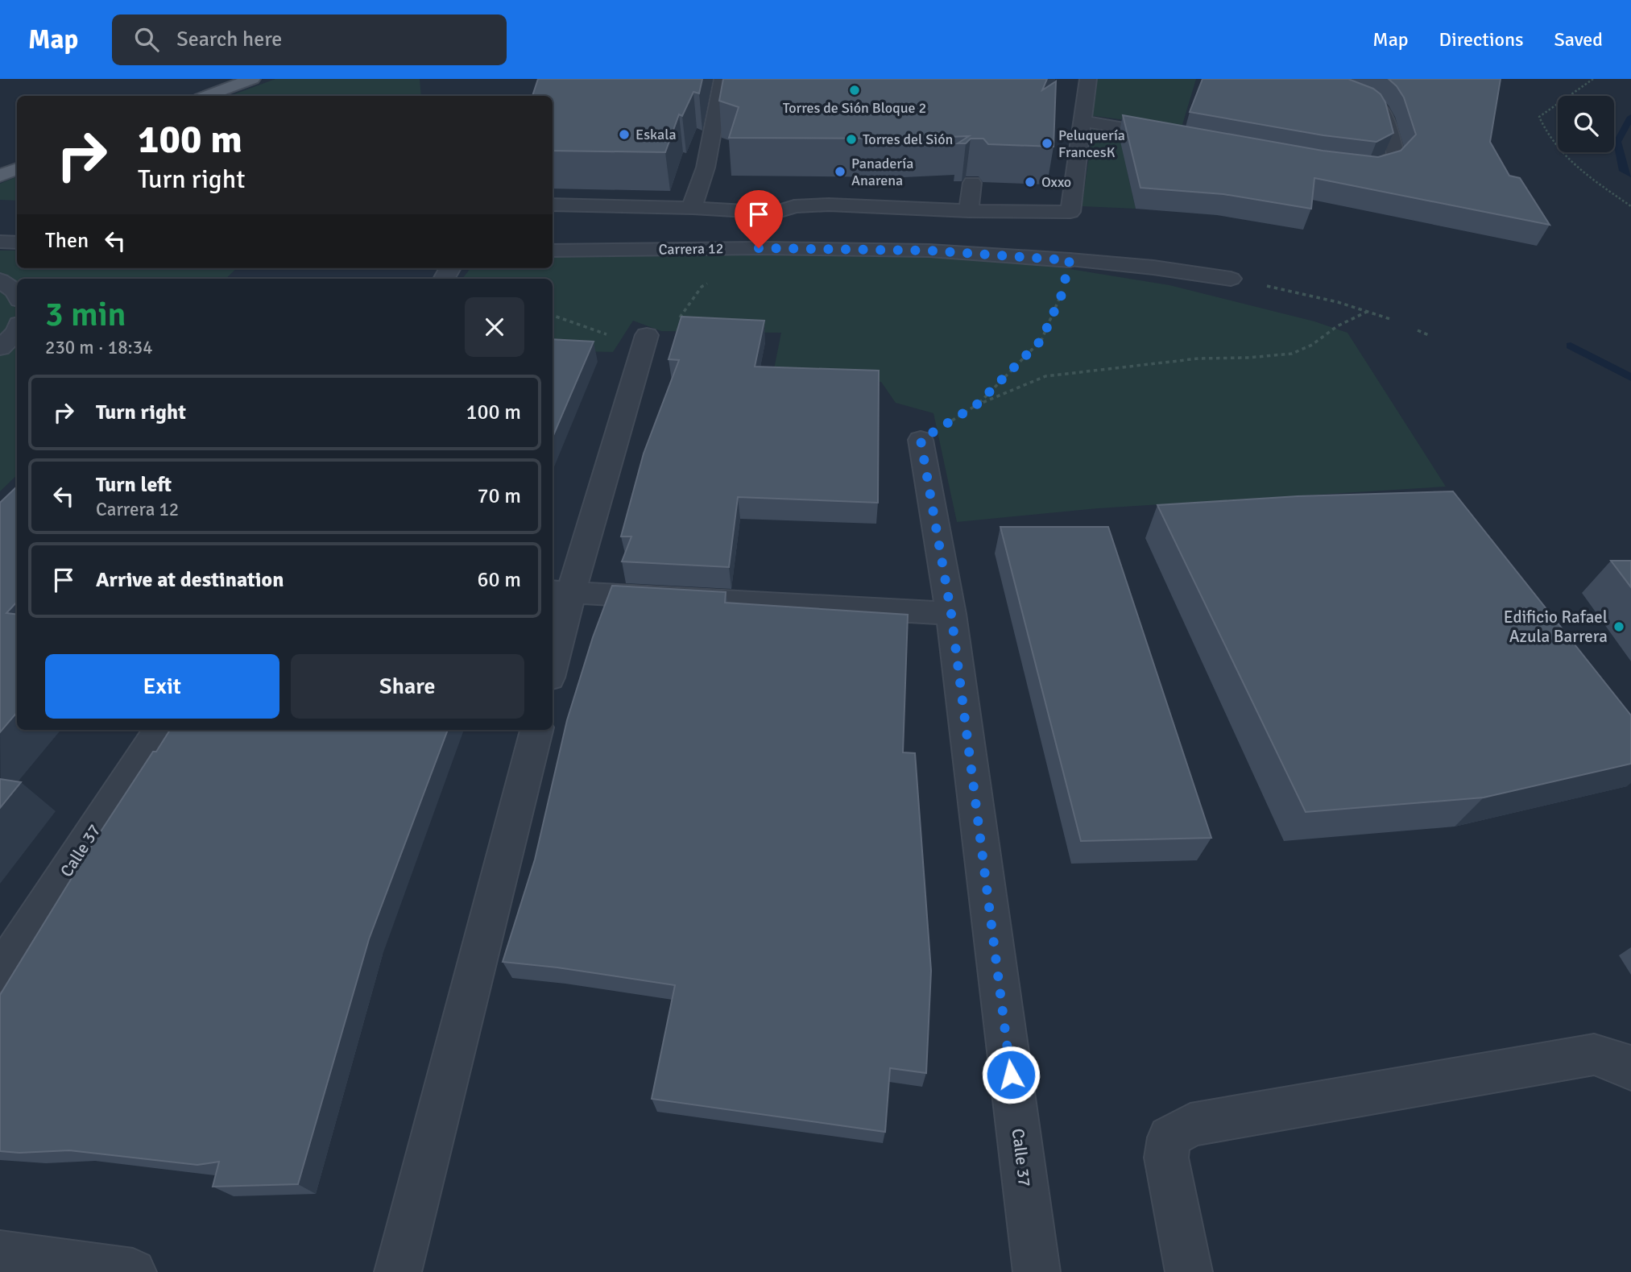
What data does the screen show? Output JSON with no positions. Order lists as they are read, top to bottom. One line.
{"streets":{"street":["Carrera 12","Calle 37"]},"places":["Torres de Sión Bloque 2","Eskala","Torres del Sión","Peluquería FrancesK","Panadería Anarena","Oxxo","Edificio Rafael Azula Barrera"],"page":{"header":"Map","search":"Search here","nav":["Map","Directions","Saved"],"turn":["100 m","Turn right"],"then":"Then","heading":["3 min","230 m · 18:34"],"list":[{"name":"Turn right","value":"100 m"},{"name":"Turn left","note":"Carrera 12","value":"70 m"},{"name":"Arrive at destination","value":"60 m"}],"buttons":["Exit","Share"]}}
